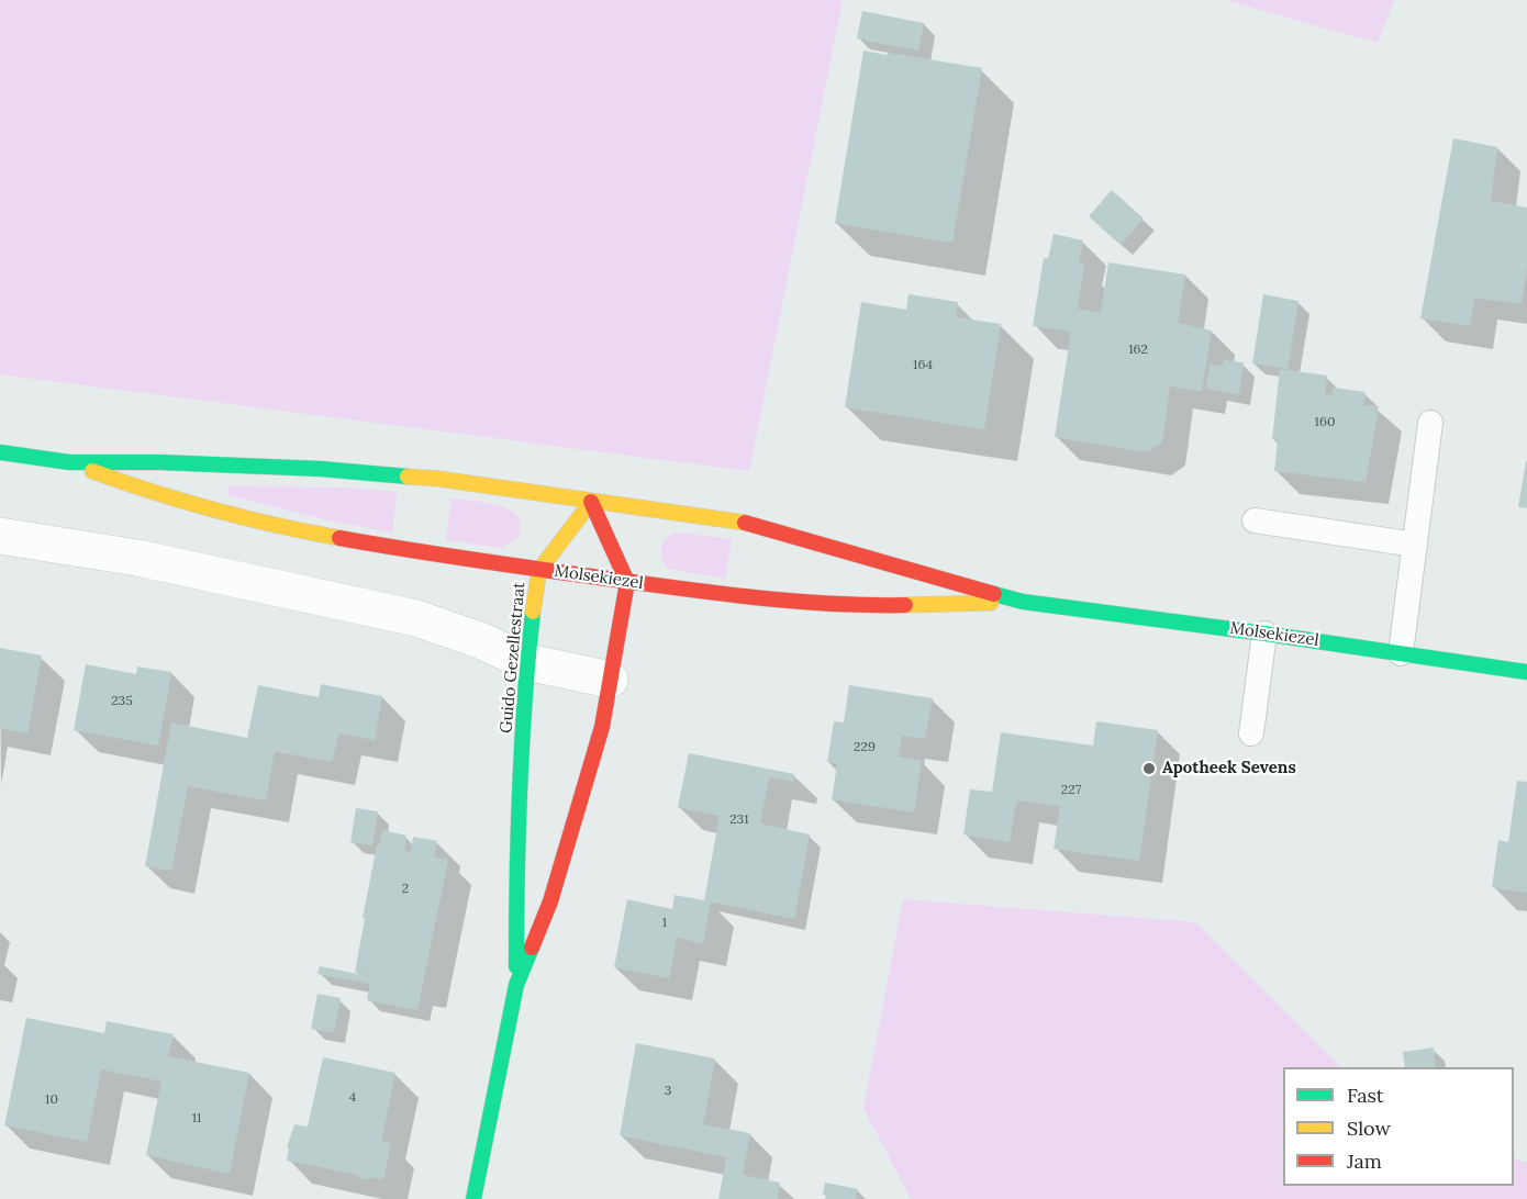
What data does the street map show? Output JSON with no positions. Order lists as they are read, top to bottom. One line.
{"streets":{"main road":["Molsekiezel","Guido Gezellestraat"]},"crossings":[["Molsekiezel","Guido Gezellestraat"]],"places":["Apotheek Sevens"],"house_numbers":["162","164","160","235","229","227","231","2","1","3","4","10","11"],"legend":["Fast","Slow","Jam"]}
